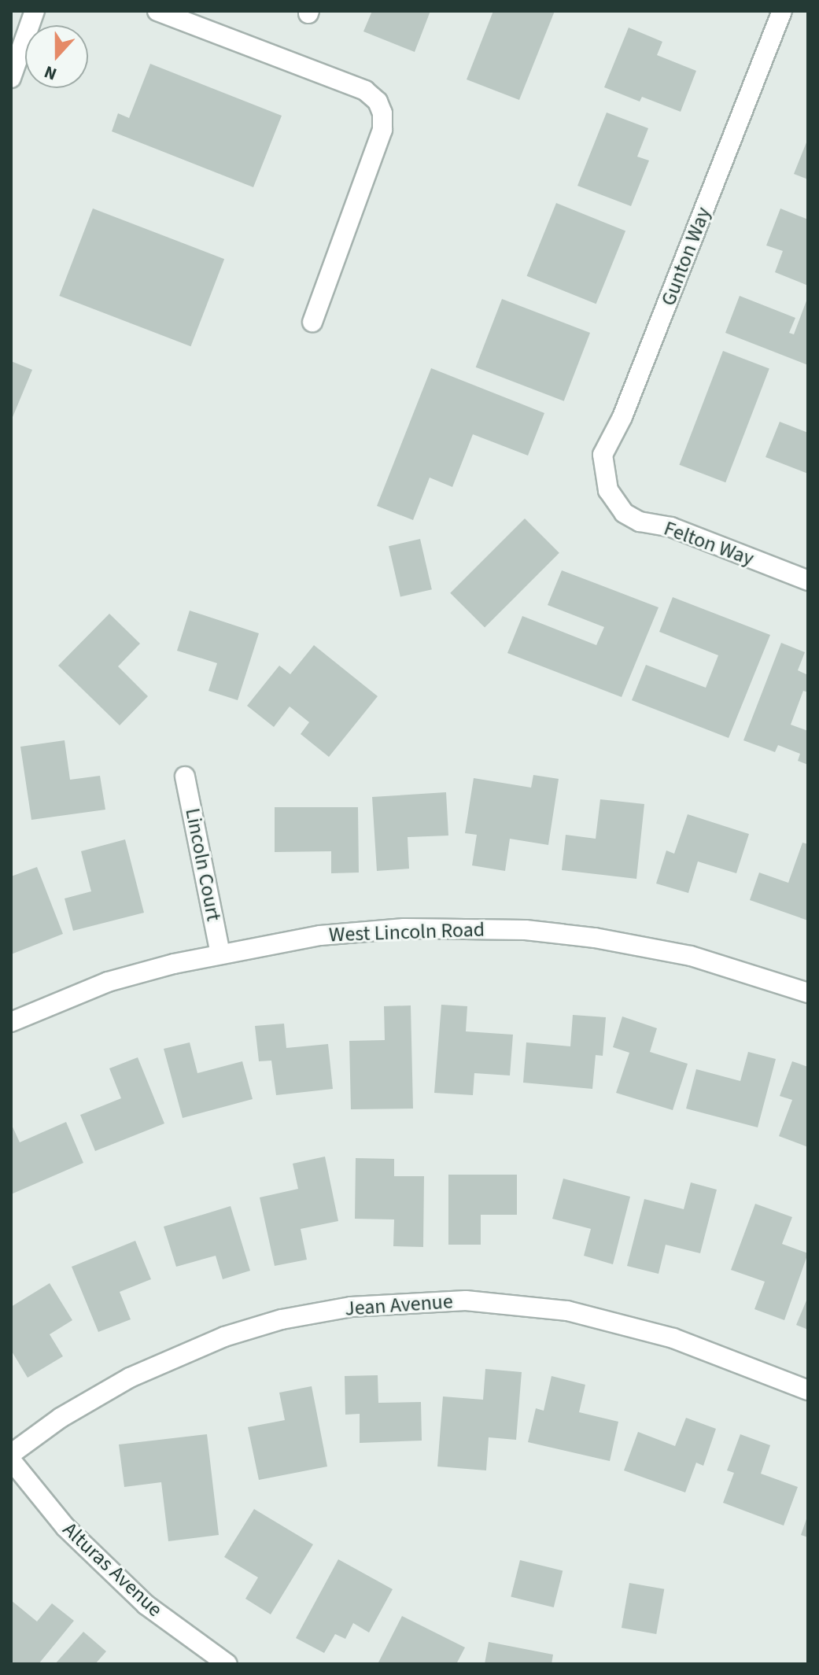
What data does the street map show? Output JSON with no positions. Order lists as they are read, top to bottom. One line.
{"streets":{"street":["Gunton Way","Felton Way","Lincoln Court","West Lincoln Road","Jean Avenue","Alturas Avenue"]},"crossings":[["Gunton Way","Felton Way"],["Lincoln Court","West Lincoln Road"]],"north":"bottom"}
